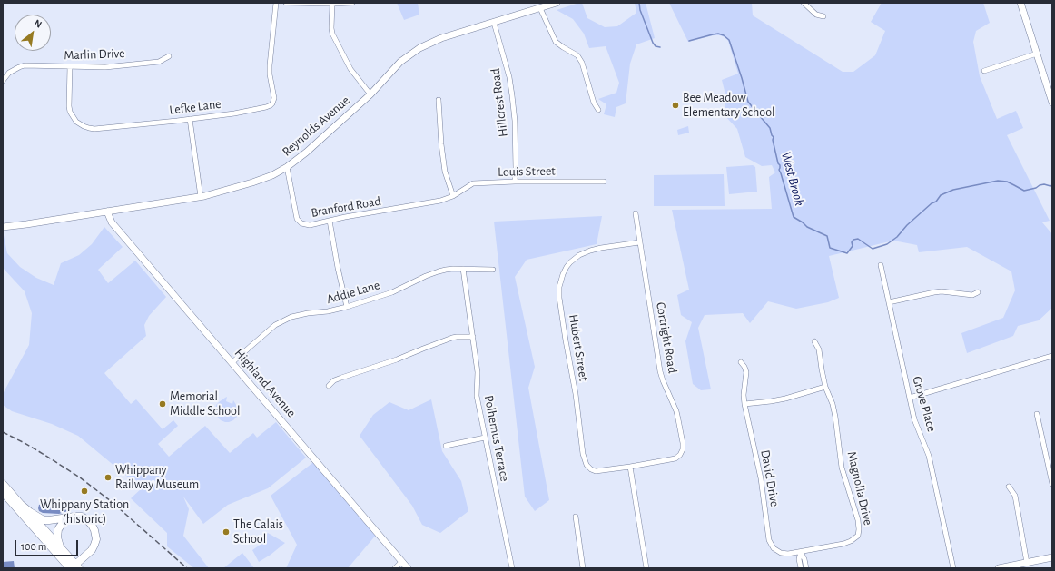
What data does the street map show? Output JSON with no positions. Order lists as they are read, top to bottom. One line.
{"streets":{"street":["Marlin Drive","Hillcrest Road","Lefke Lane","Reynolds Avenue","Louis Street","Branford Road","Addie Lane","Cortright Road","Hubert Street","Highland Avenue","Grove Place","Polhemus Terrace","David Drive","Magnolia Drive"]},"crossings":[["Marlin Drive","Lefke Lane"],["Hillcrest Road","Reynolds Avenue"],["Hillcrest Road","Louis Street"],["Reynolds Avenue","Branford Road"],["Reynolds Avenue","Highland Avenue"],["Louis Street","Branford Road"],["Addie Lane","Highland Avenue"],["Addie Lane","Polhemus Terrace"],["Cortright Road","Hubert Street"],["David Drive","Magnolia Drive"]],"water":["West Brook"],"places":["Bee Meadow Elementary School","Memorial Middle School","Whippany Railway Museum","Whippany Station (historic)","The Calais School"],"scale_bar":"100 m","north":"top right"}
